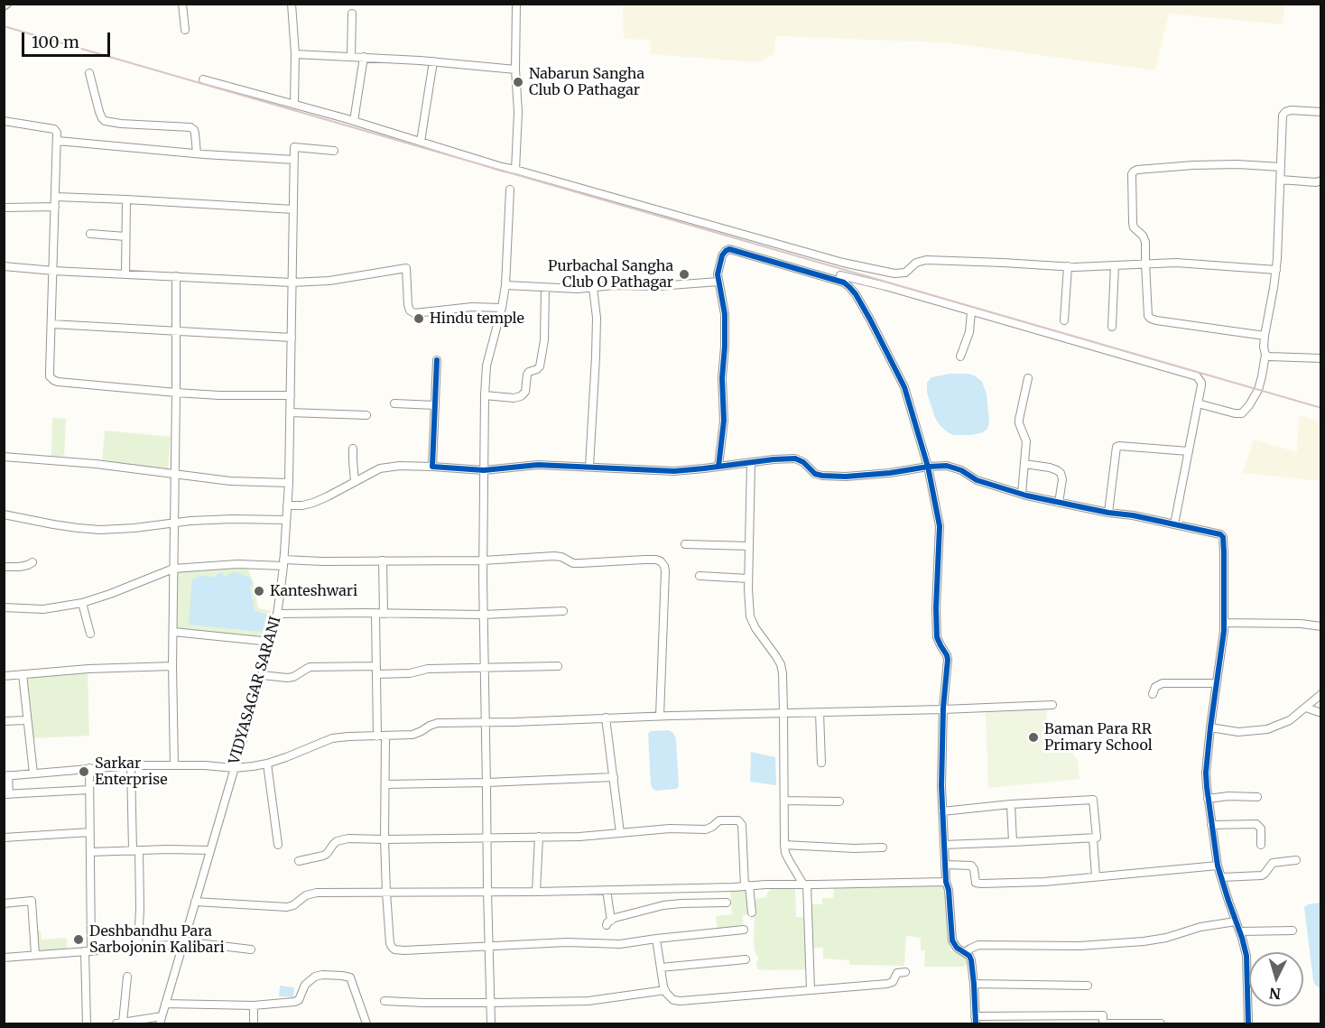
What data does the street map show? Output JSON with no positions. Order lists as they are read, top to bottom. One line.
{"streets":{"street":["VIDYASAGAR SARANI"]},"places":["Nabarun Sangha Club O Pathagar","Purbachal Sangha Club O Pathagar","Hindu temple","Kanteshwari","Baman Para RR Primary School","Sarkar Enterprise","Deshbandhu Para Sarbojonin Kalibari"],"scale_bar":"100 m","north":"bottom"}
